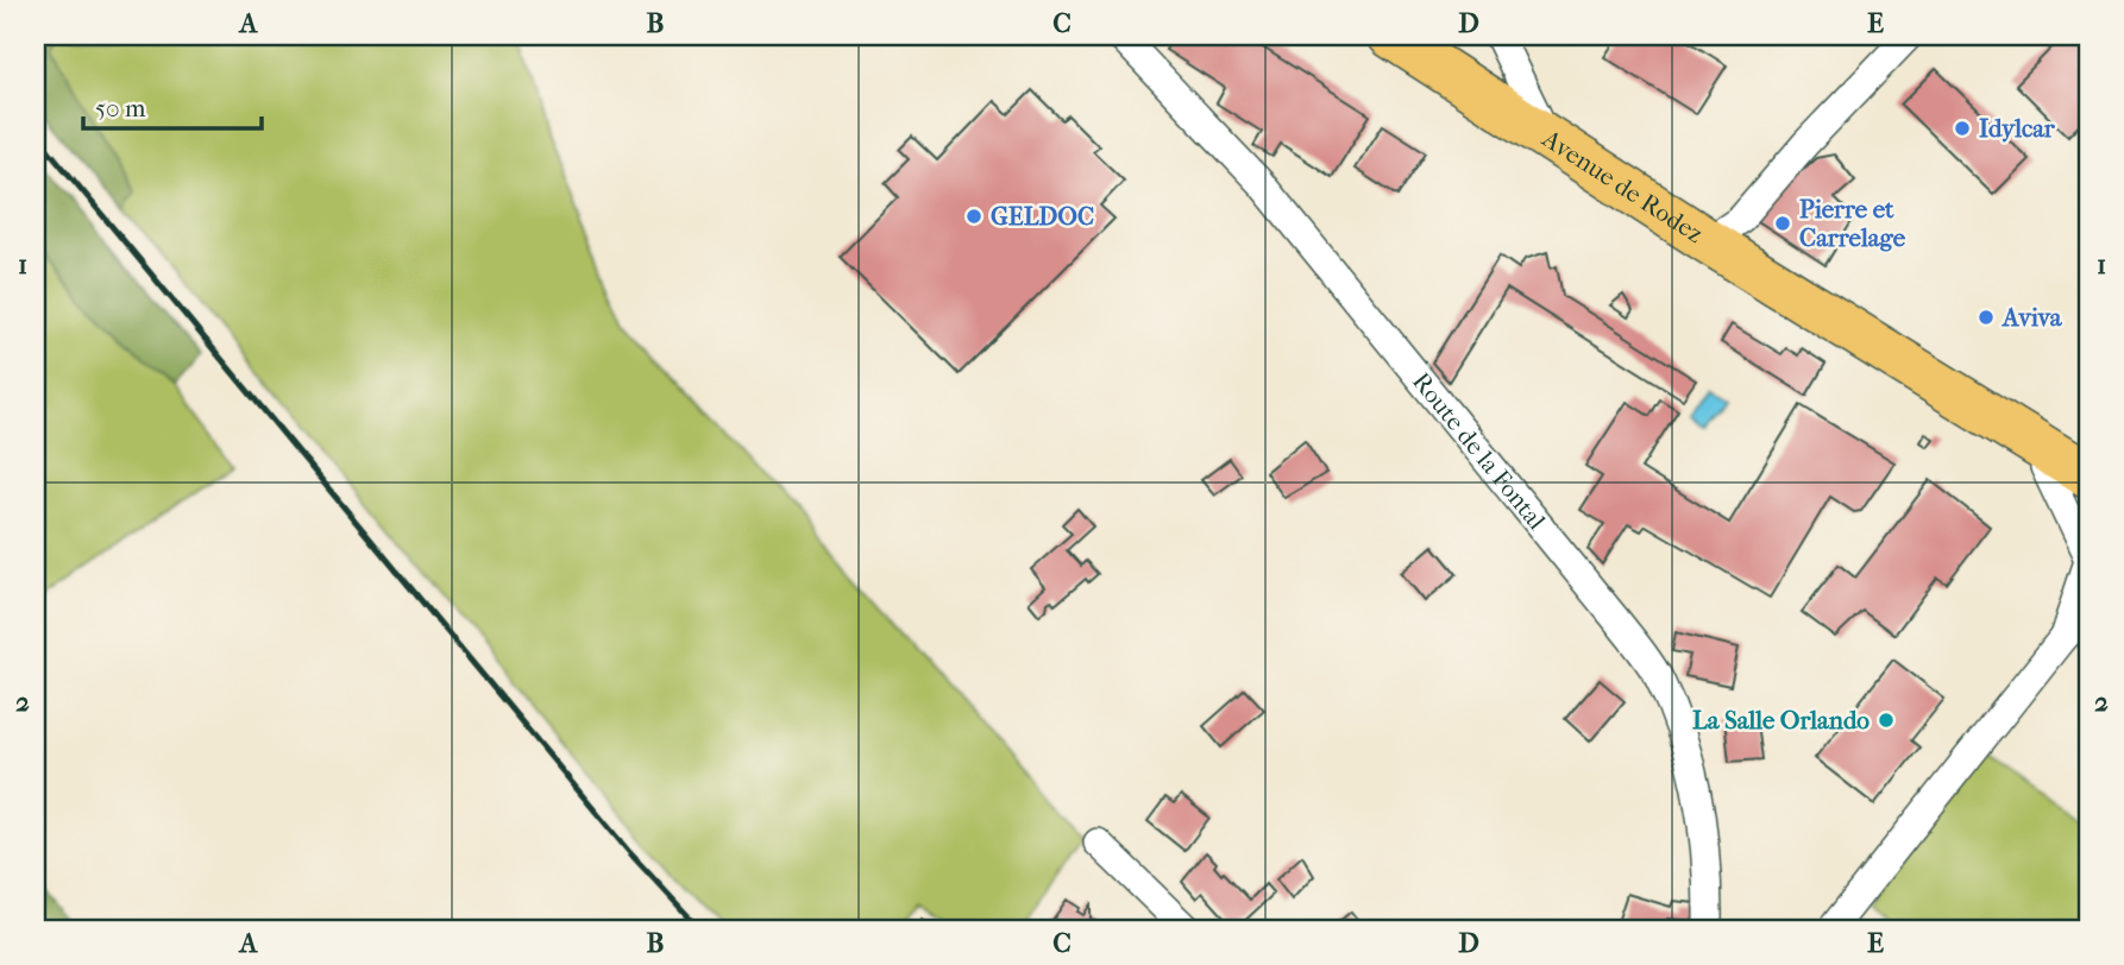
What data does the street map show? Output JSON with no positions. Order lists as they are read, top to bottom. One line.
{"streets":{"main road":["Avenue de Rodez"],"street":["Route de la Fontal"]},"places":["Idylcar","GELDOC","Pierre et Carrelage","Aviva","La Salle Orlando"],"scale_bar":"50 m","grid":{"columns":["A","B","C","D","E"],"rows":["1","2"]}}
